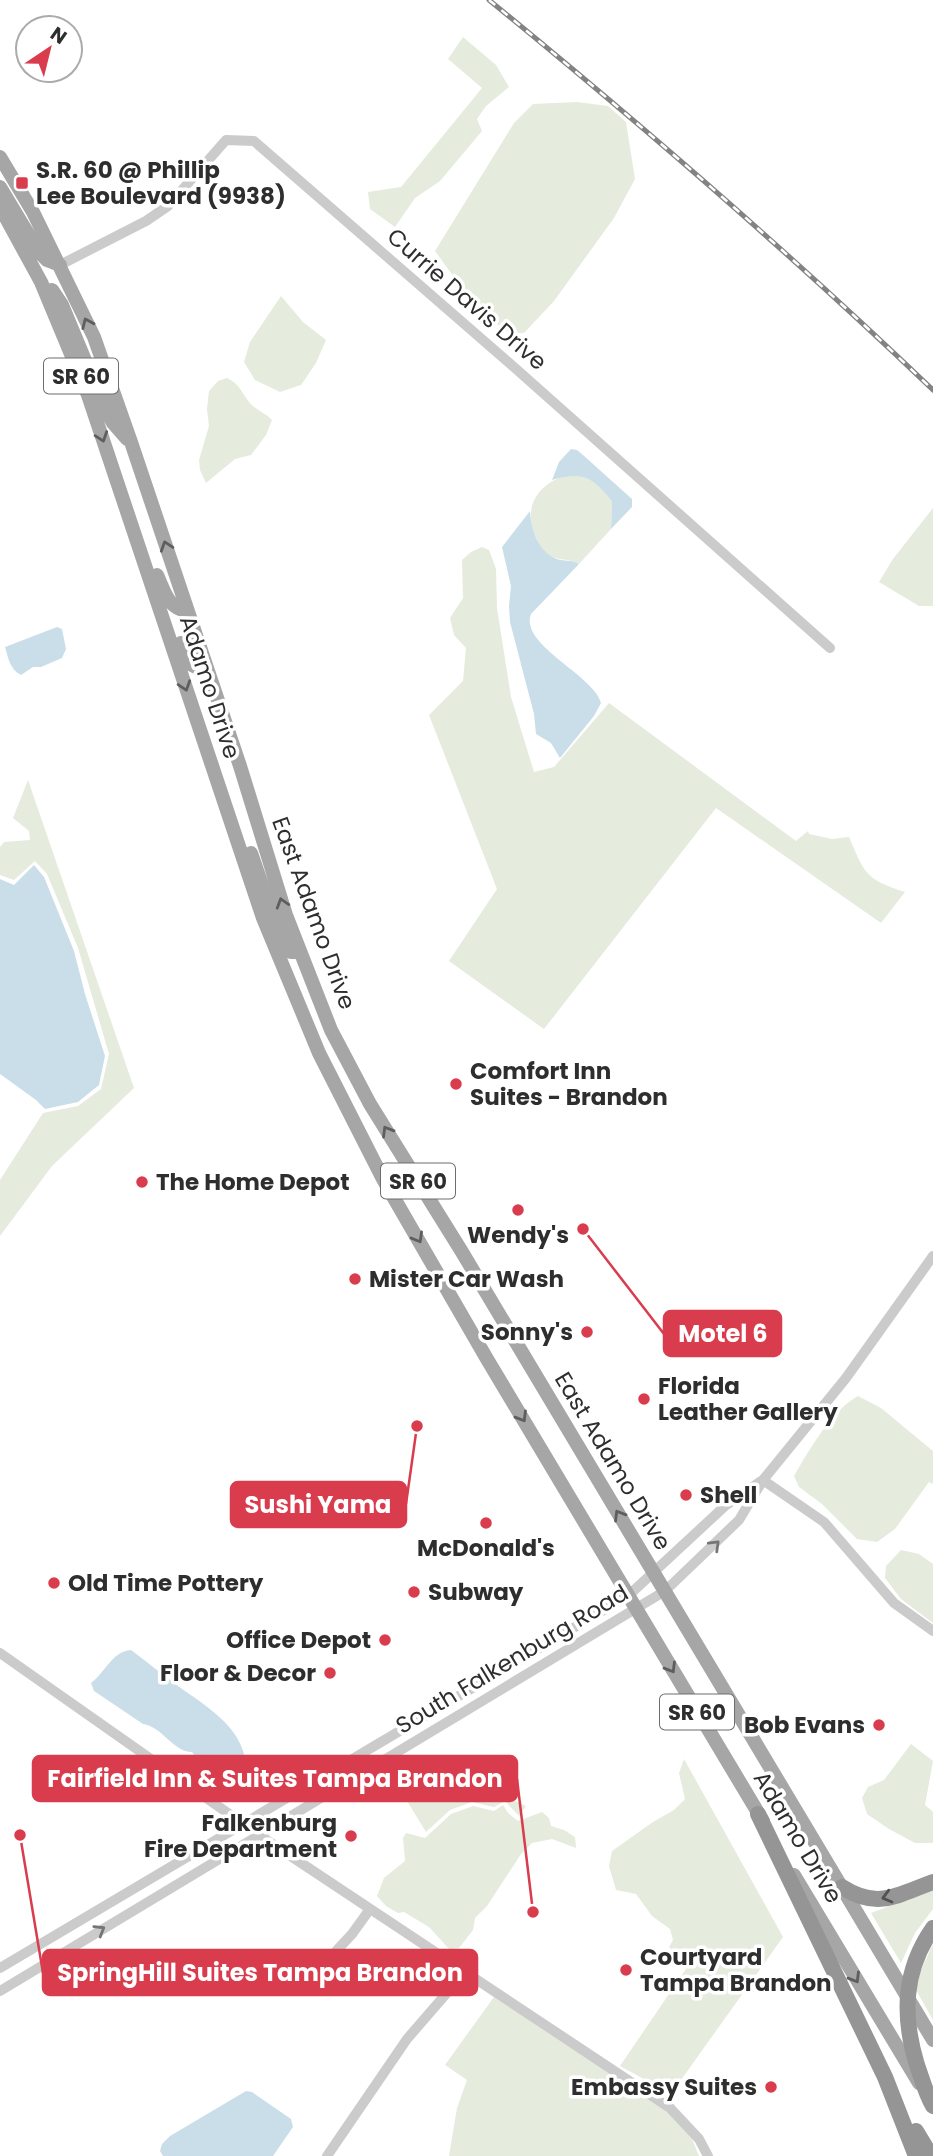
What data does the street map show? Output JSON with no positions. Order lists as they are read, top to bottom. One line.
{"streets":{"main road":["SR 60","Adamo Drive","East Adamo Drive"],"street":["Currie Davis Drive","South Falkenburg Road"]},"crossings":[["Currie Davis Drive","Adamo Drive"],["Adamo Drive","East Adamo Drive"],["Adamo Drive","South Falkenburg Road"],["East Adamo Drive","South Falkenburg Road"]],"one_way":["East Adamo Drive"],"places":{"transit":["S.R. 60 @ Phillip Lee Boulevard (9938)"],"other":["Comfort Inn Suites - Brandon","The Home Depot","Wendy's","Motel 6","Mister Car Wash","Sonny's","Florida Leather Gallery","Sushi Yama","Shell","McDonald's","Old Time Pottery","Subway","Office Depot","Floor & Decor","Bob Evans","SpringHill Suites Tampa Brandon","Falkenburg Fire Department","Fairfield Inn & Suites Tampa Brandon","Courtyard Tampa Brandon","Embassy Suites"]},"north":"top right"}
